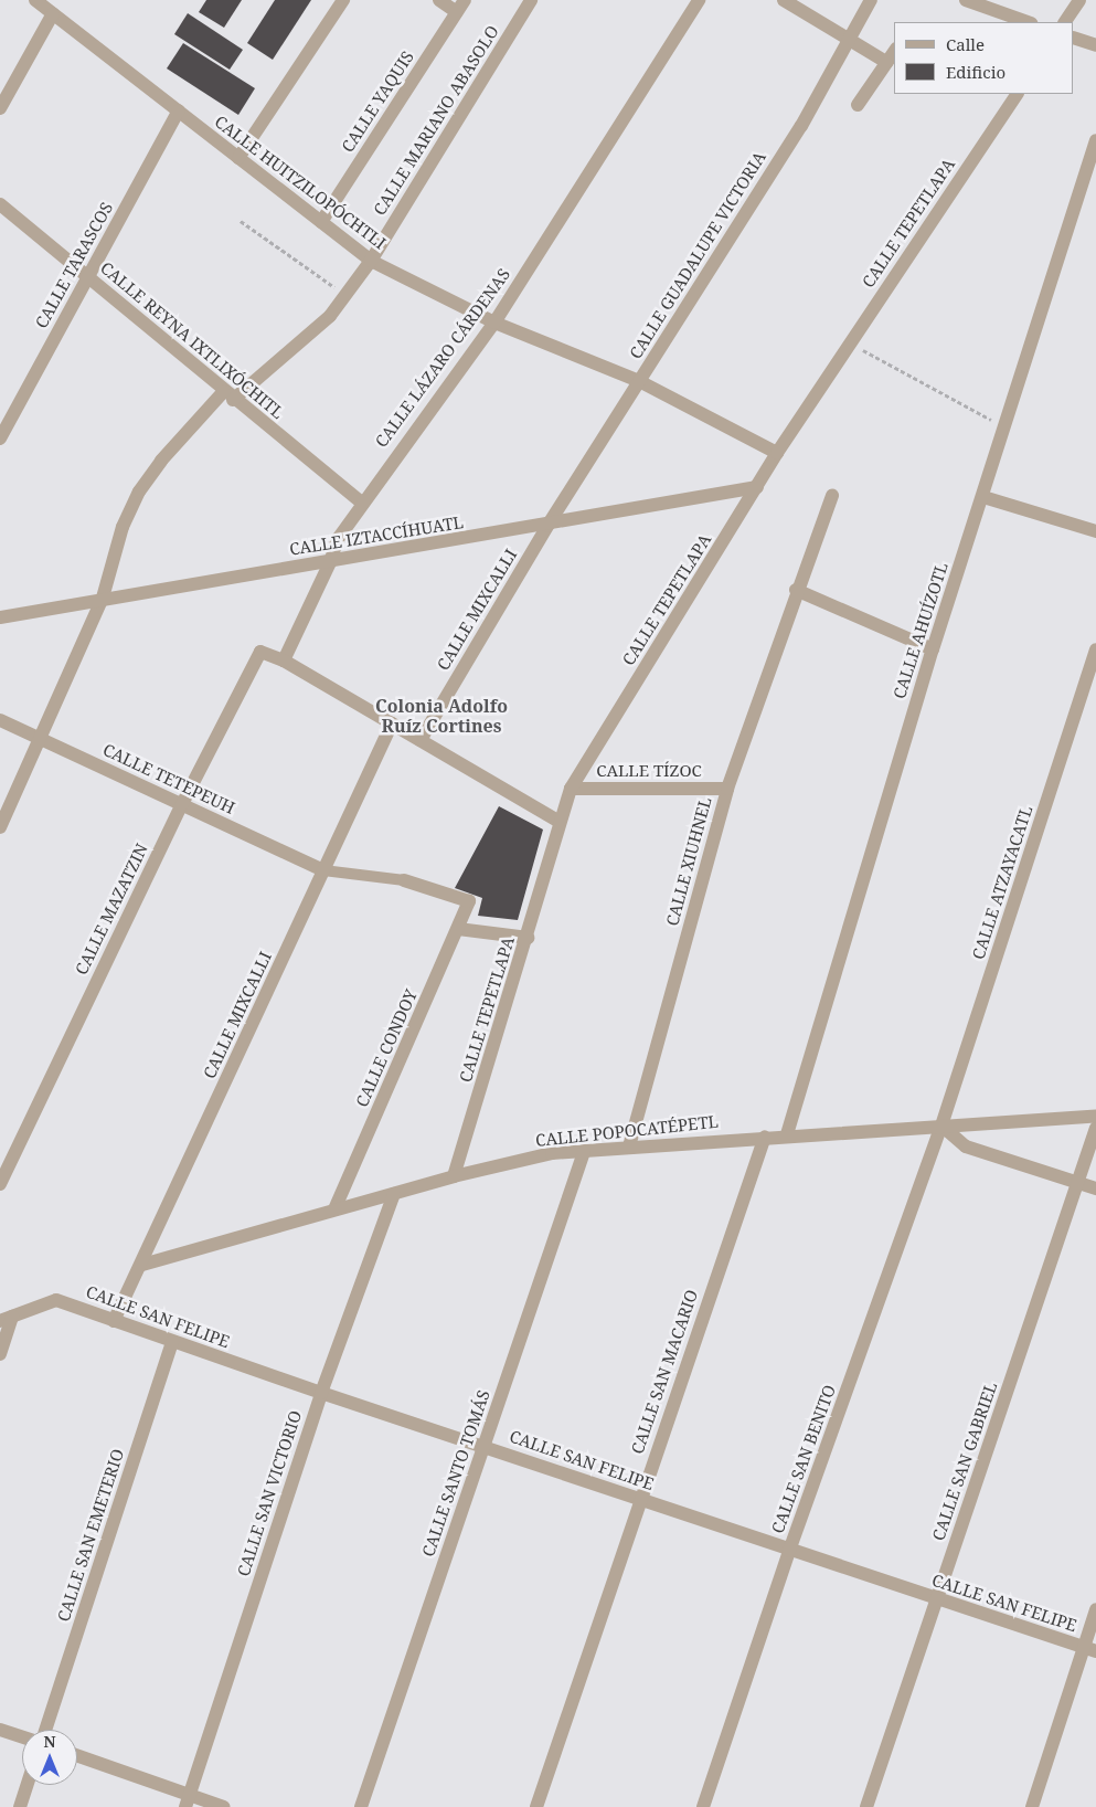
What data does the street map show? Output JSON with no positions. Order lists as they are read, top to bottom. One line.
{"streets":{"street":["CALLE YAQUIS","CALLE MARIANO ABASOLO","CALLE HUITZILOPÓCHTLI","CALLE TEPETLAPA","CALLE GUADALUPE VICTORIA","CALLE TARASCOS","CALLE REYNA IXTLIXÓCHITL","CALLE LÁZARO CÁRDENAS","CALLE IZTACCÍHUATL","CALLE MIXCALLI","CALLE AHUÍZOTL","CALLE TÍZOC","CALLE TETEPEUH","CALLE XIUHNEL","CALLE ATZAYACATL","CALLE MAZATZIN","CALLE CONDOY","CALLE POPOCATÉPETL","CALLE SAN FELIPE","CALLE SAN MACARIO","CALLE SAN BENITO","CALLE SAN GABRIEL","CALLE SANTO TOMÁS","CALLE SAN VICTORIO","CALLE SAN EMETERIO"]},"crossings":[["CALLE YAQUIS","CALLE HUITZILOPÓCHTLI"],["CALLE MARIANO ABASOLO","CALLE HUITZILOPÓCHTLI"],["CALLE MARIANO ABASOLO","CALLE REYNA IXTLIXÓCHITL"],["CALLE MARIANO ABASOLO","CALLE IZTACCÍHUATL"],["CALLE MARIANO ABASOLO","CALLE TETEPEUH"],["CALLE HUITZILOPÓCHTLI","CALLE TEPETLAPA"],["CALLE HUITZILOPÓCHTLI","CALLE GUADALUPE VICTORIA"],["CALLE HUITZILOPÓCHTLI","CALLE TARASCOS"],["CALLE HUITZILOPÓCHTLI","CALLE LÁZARO CÁRDENAS"],["CALLE TEPETLAPA","CALLE IZTACCÍHUATL"],["CALLE TEPETLAPA","CALLE TÍZOC"],["CALLE TEPETLAPA","CALLE POPOCATÉPETL"],["CALLE GUADALUPE VICTORIA","CALLE IZTACCÍHUATL"],["CALLE GUADALUPE VICTORIA","CALLE MIXCALLI"],["CALLE TARASCOS","CALLE REYNA IXTLIXÓCHITL"],["CALLE REYNA IXTLIXÓCHITL","CALLE LÁZARO CÁRDENAS"],["CALLE LÁZARO CÁRDENAS","CALLE IZTACCÍHUATL"],["CALLE LÁZARO CÁRDENAS","CALLE MAZATZIN"],["CALLE IZTACCÍHUATL","CALLE MIXCALLI"],["CALLE MIXCALLI","CALLE TETEPEUH"],["CALLE MIXCALLI","CALLE POPOCATÉPETL"],["CALLE MIXCALLI","CALLE SAN FELIPE"],["CALLE AHUÍZOTL","CALLE POPOCATÉPETL"],["CALLE TÍZOC","CALLE XIUHNEL"],["CALLE TETEPEUH","CALLE MAZATZIN"],["CALLE XIUHNEL","CALLE POPOCATÉPETL"],["CALLE ATZAYACATL","CALLE POPOCATÉPETL"],["CALLE ATZAYACATL","CALLE SAN BENITO"],["CALLE CONDOY","CALLE POPOCATÉPETL"],["CALLE POPOCATÉPETL","CALLE SAN MACARIO"],["CALLE POPOCATÉPETL","CALLE SAN BENITO"],["CALLE POPOCATÉPETL","CALLE SANTO TOMÁS"],["CALLE POPOCATÉPETL","CALLE SAN VICTORIO"],["CALLE SAN FELIPE","CALLE SAN MACARIO"],["CALLE SAN FELIPE","CALLE SAN BENITO"],["CALLE SAN FELIPE","CALLE SAN GABRIEL"],["CALLE SAN FELIPE","CALLE SANTO TOMÁS"],["CALLE SAN FELIPE","CALLE SAN VICTORIO"],["CALLE SAN FELIPE","CALLE SAN EMETERIO"]],"districts":["Colonia Adolfo Ruíz Cortines"],"legend":["Calle","Edificio"],"north":"top"}
